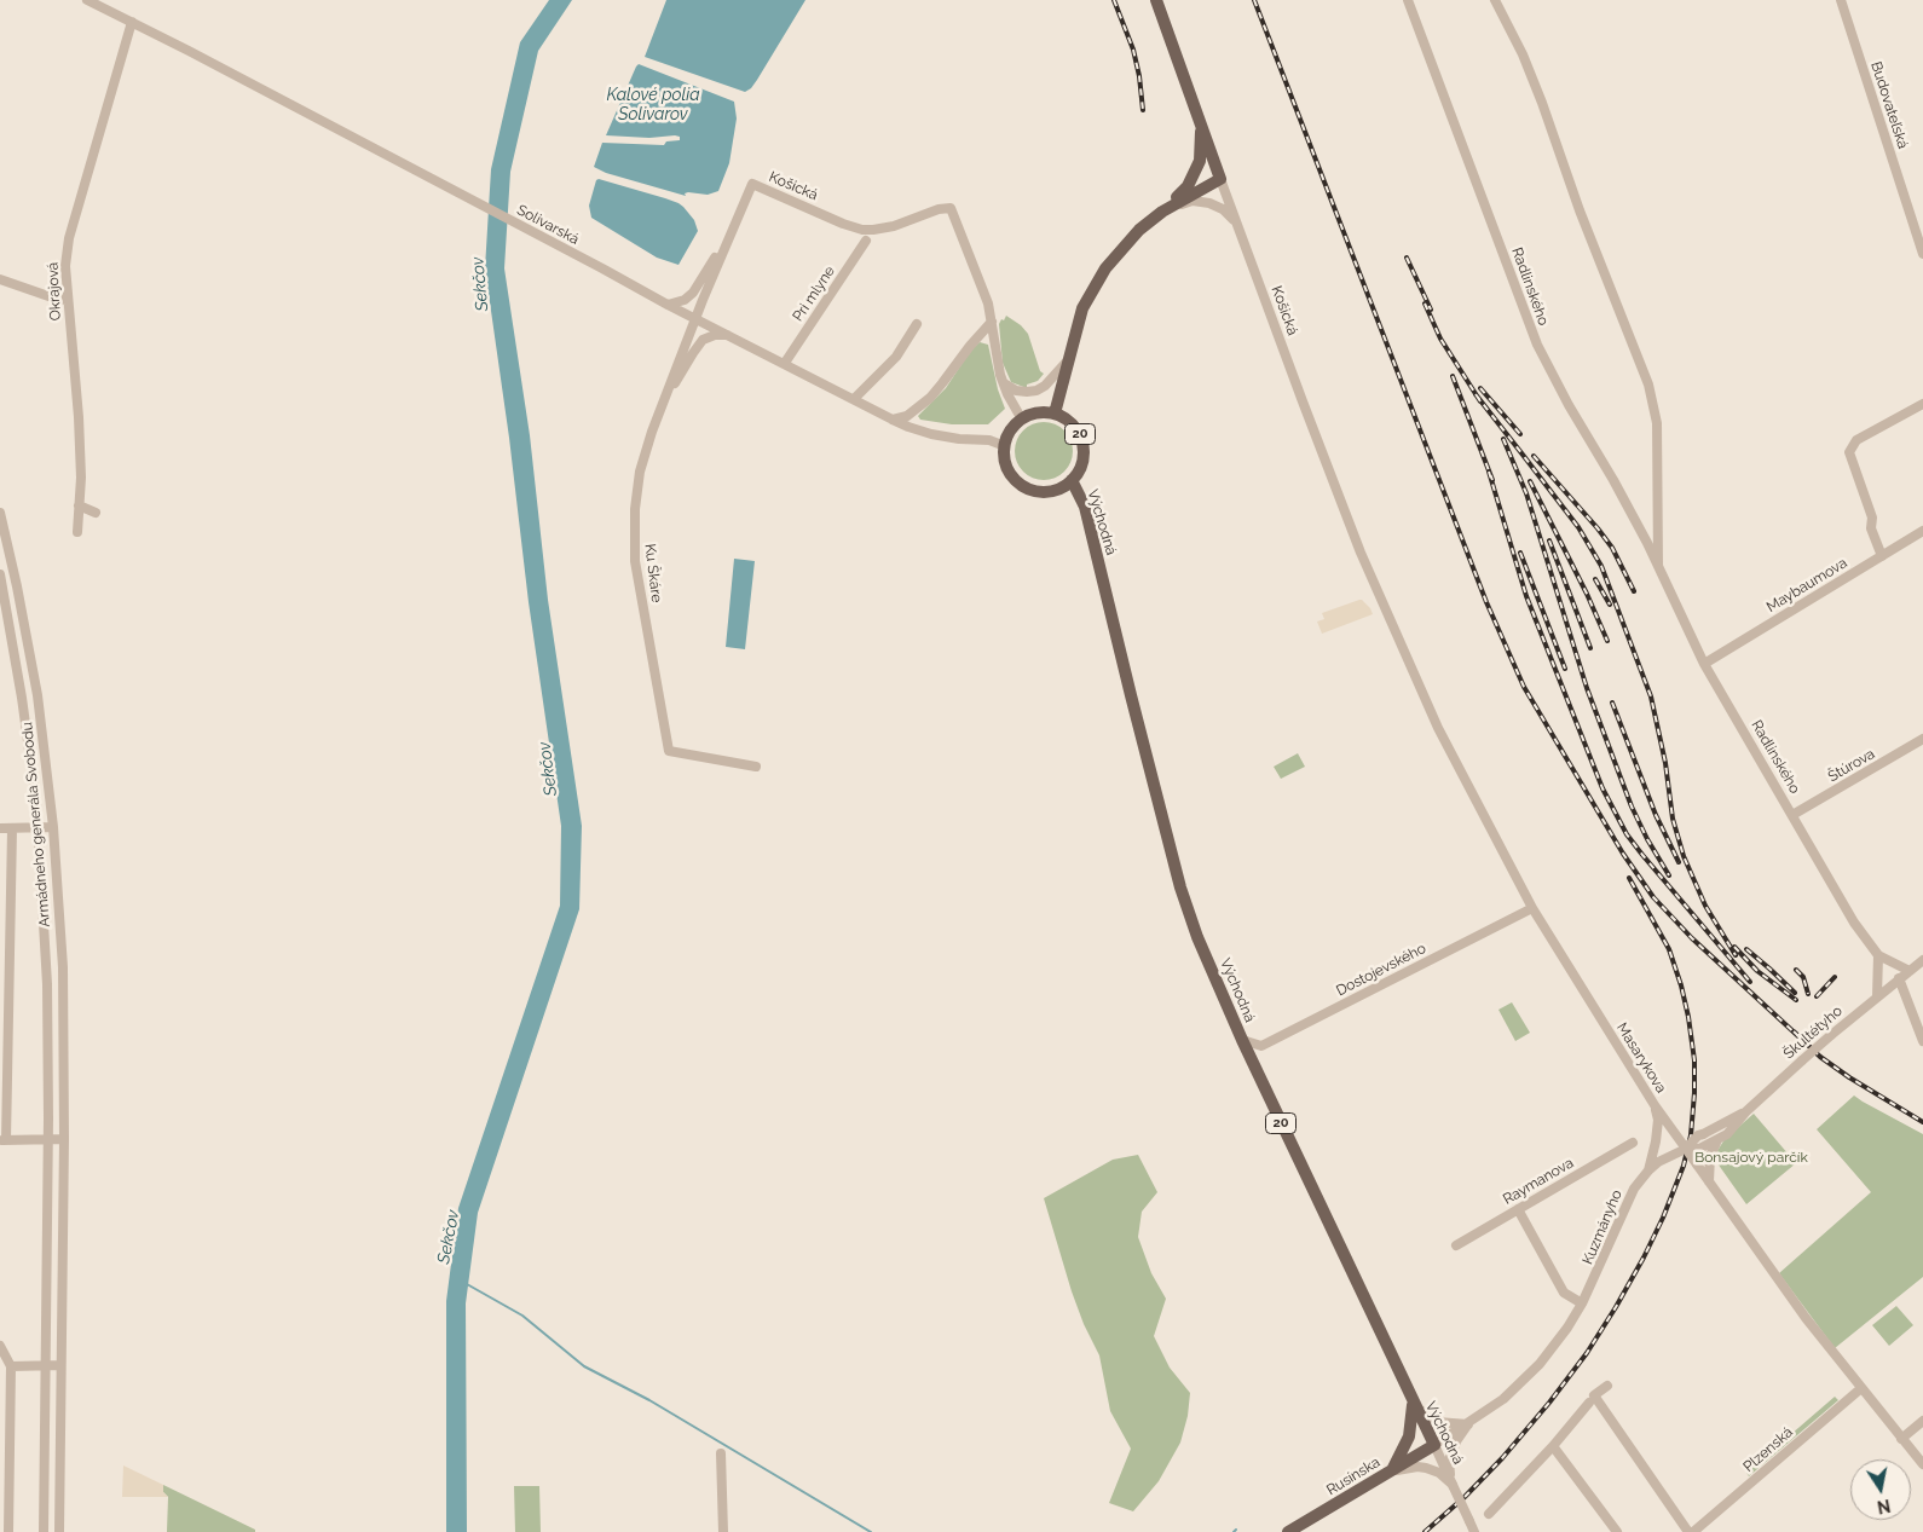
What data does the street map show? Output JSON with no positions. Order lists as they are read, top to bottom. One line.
{"streets":{"main road":["Košická","20","Východná","Rusínska"],"street":["Budovateľská","Solivarská","Radlinského","Okrajová","Pri mlyne","Ku Škáre","Maybaumova","Štúrova","Armádneho generála Svobodu","Dostojevského","Škultétyho","Masarykova","Raymanova","Kuzmányho","Plzenská"]},"crossings":[["Košická","Solivarská"],["Košická","20"],["Košická","Ku Škáre"],["Košická","Masarykova"],["Solivarská","Okrajová"],["Solivarská","Pri mlyne"],["Solivarská","20"],["Solivarská","Východná"],["Solivarská","Ku Škáre"],["Radlinského","Maybaumova"],["Radlinského","Štúrova"],["Radlinského","Škultétyho"],["20","Východná"],["Východná","Kuzmányho"],["Východná","Rusínska"],["Dostojevského","Masarykova"],["Škultétyho","Masarykova"],["Škultétyho","Kuzmányho"],["Masarykova","Kuzmányho"],["Masarykova","Plzenská"],["Kuzmányho","Rusínska"]],"water":["Kalové polia Solivarov","Sekčov"],"parks":["Bonsajový parčík"],"north":"bottom"}
